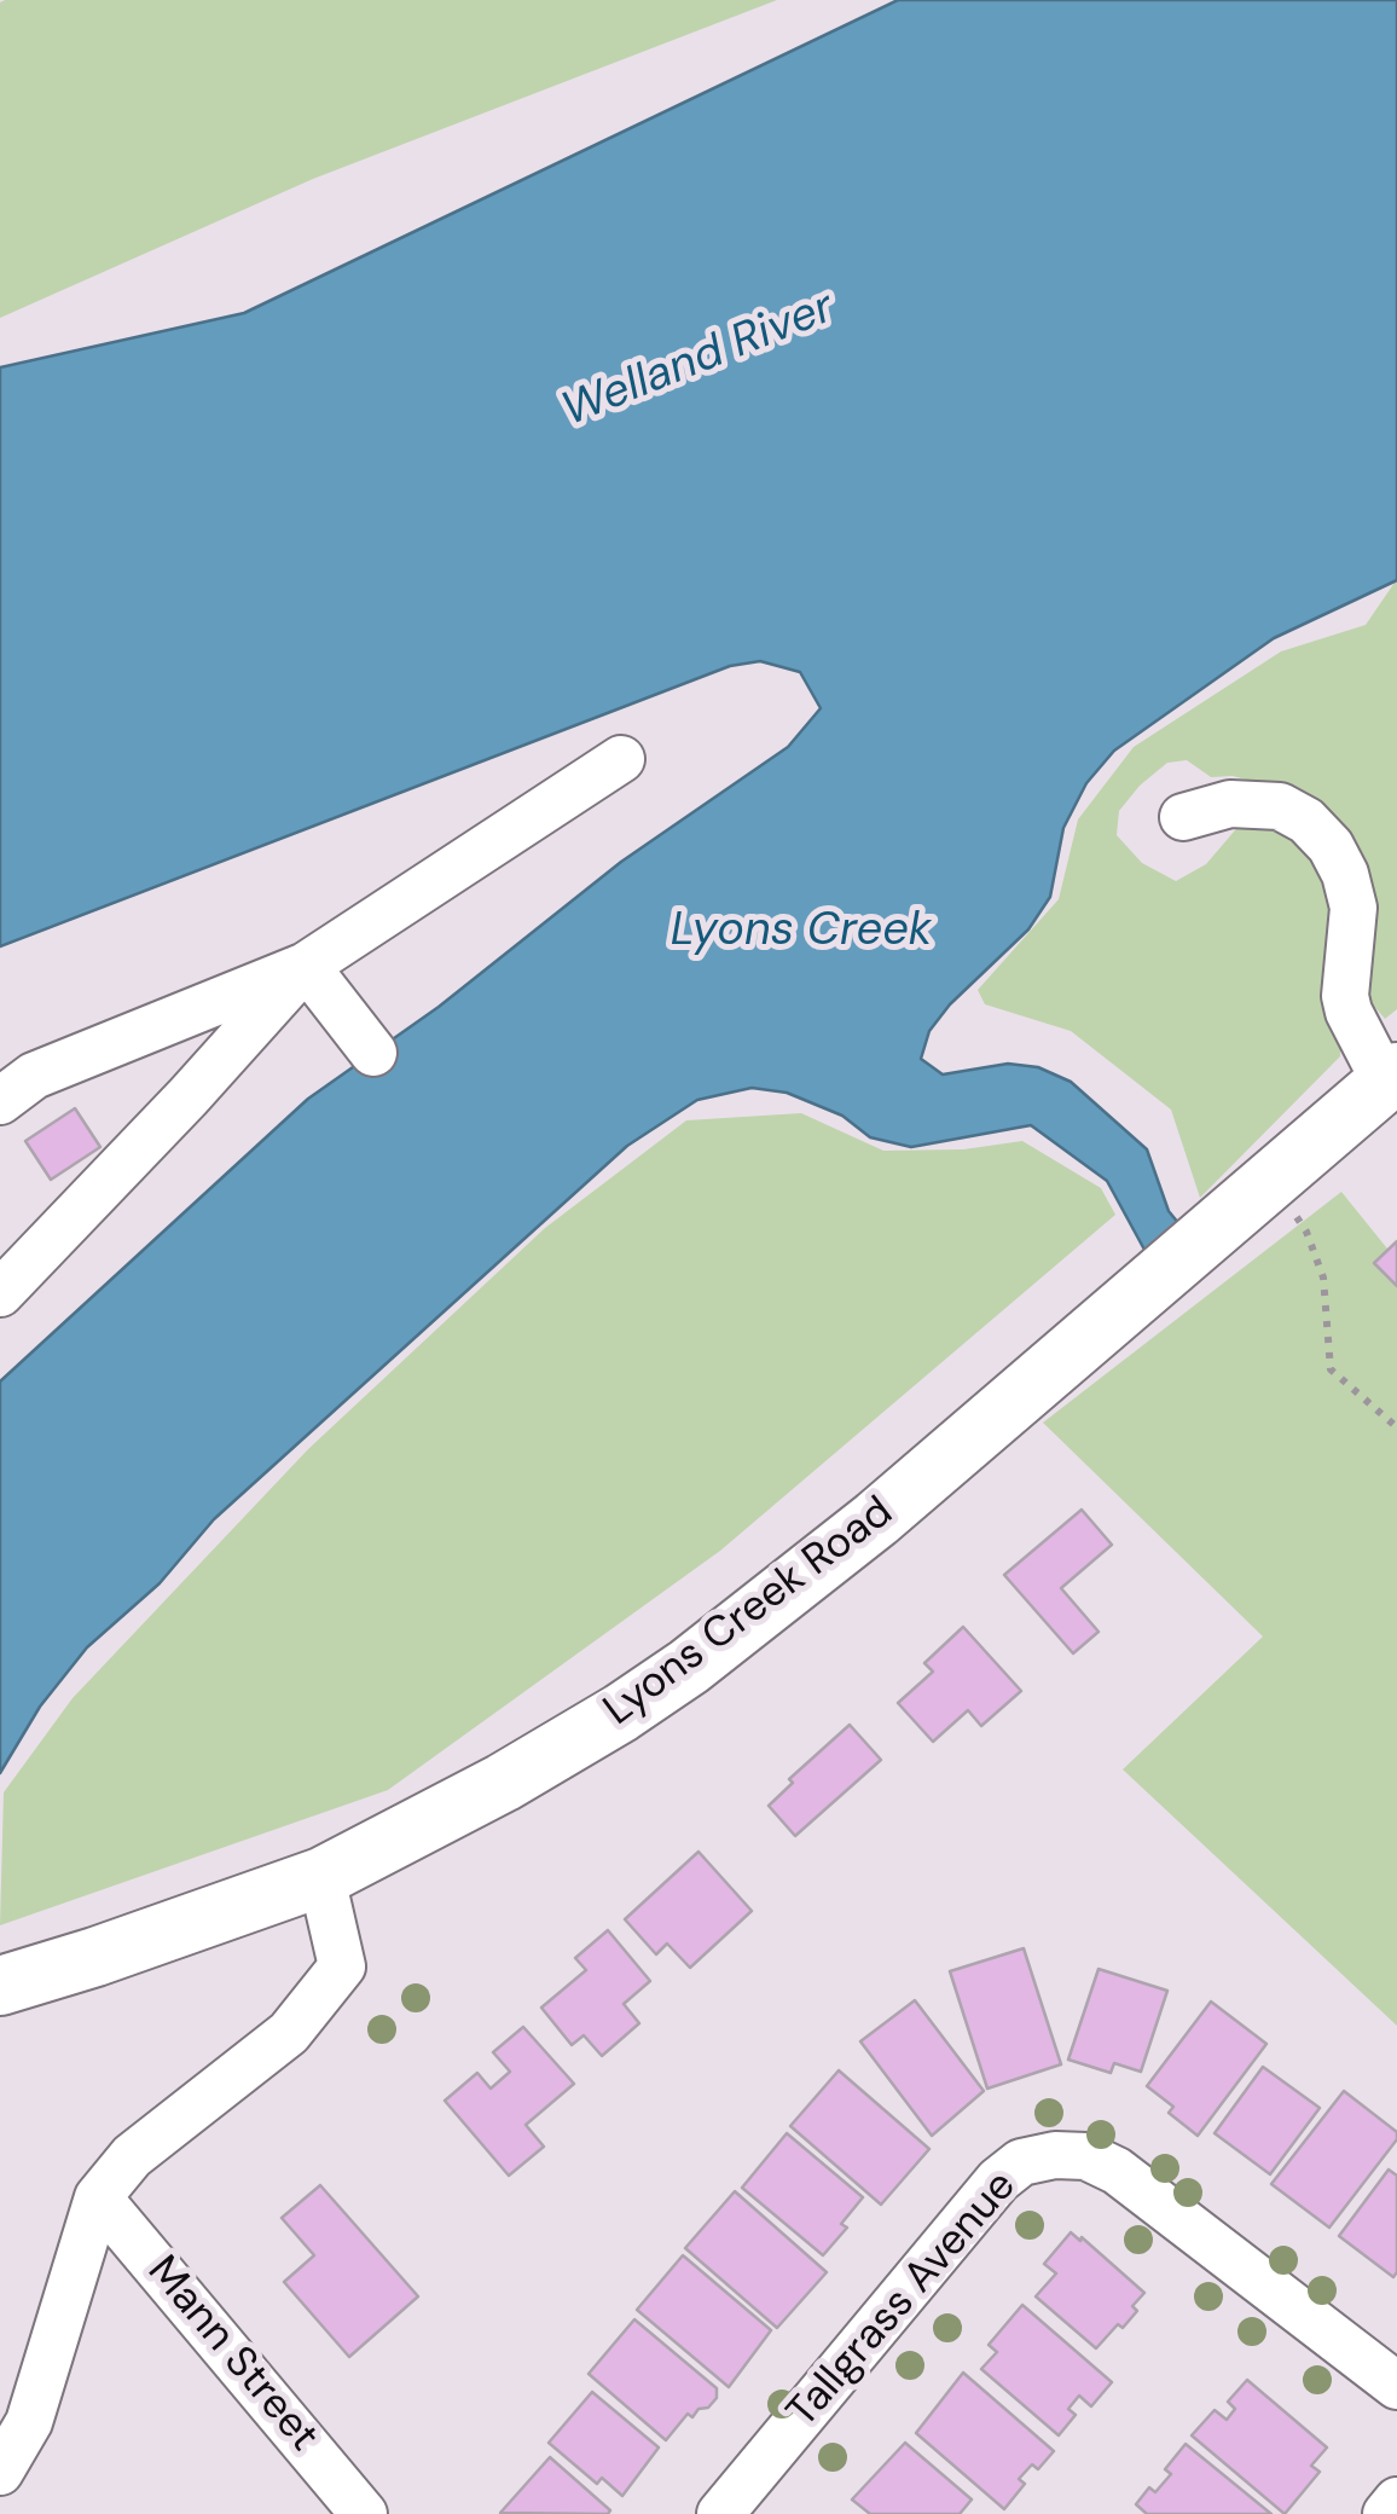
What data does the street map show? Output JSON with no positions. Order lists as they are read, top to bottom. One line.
{"streets":{"main road":["Lyons Creek Road"],"street":["Tallgrass Avenue","Mann Street"]},"water":["Welland River","Lyons Creek"]}
